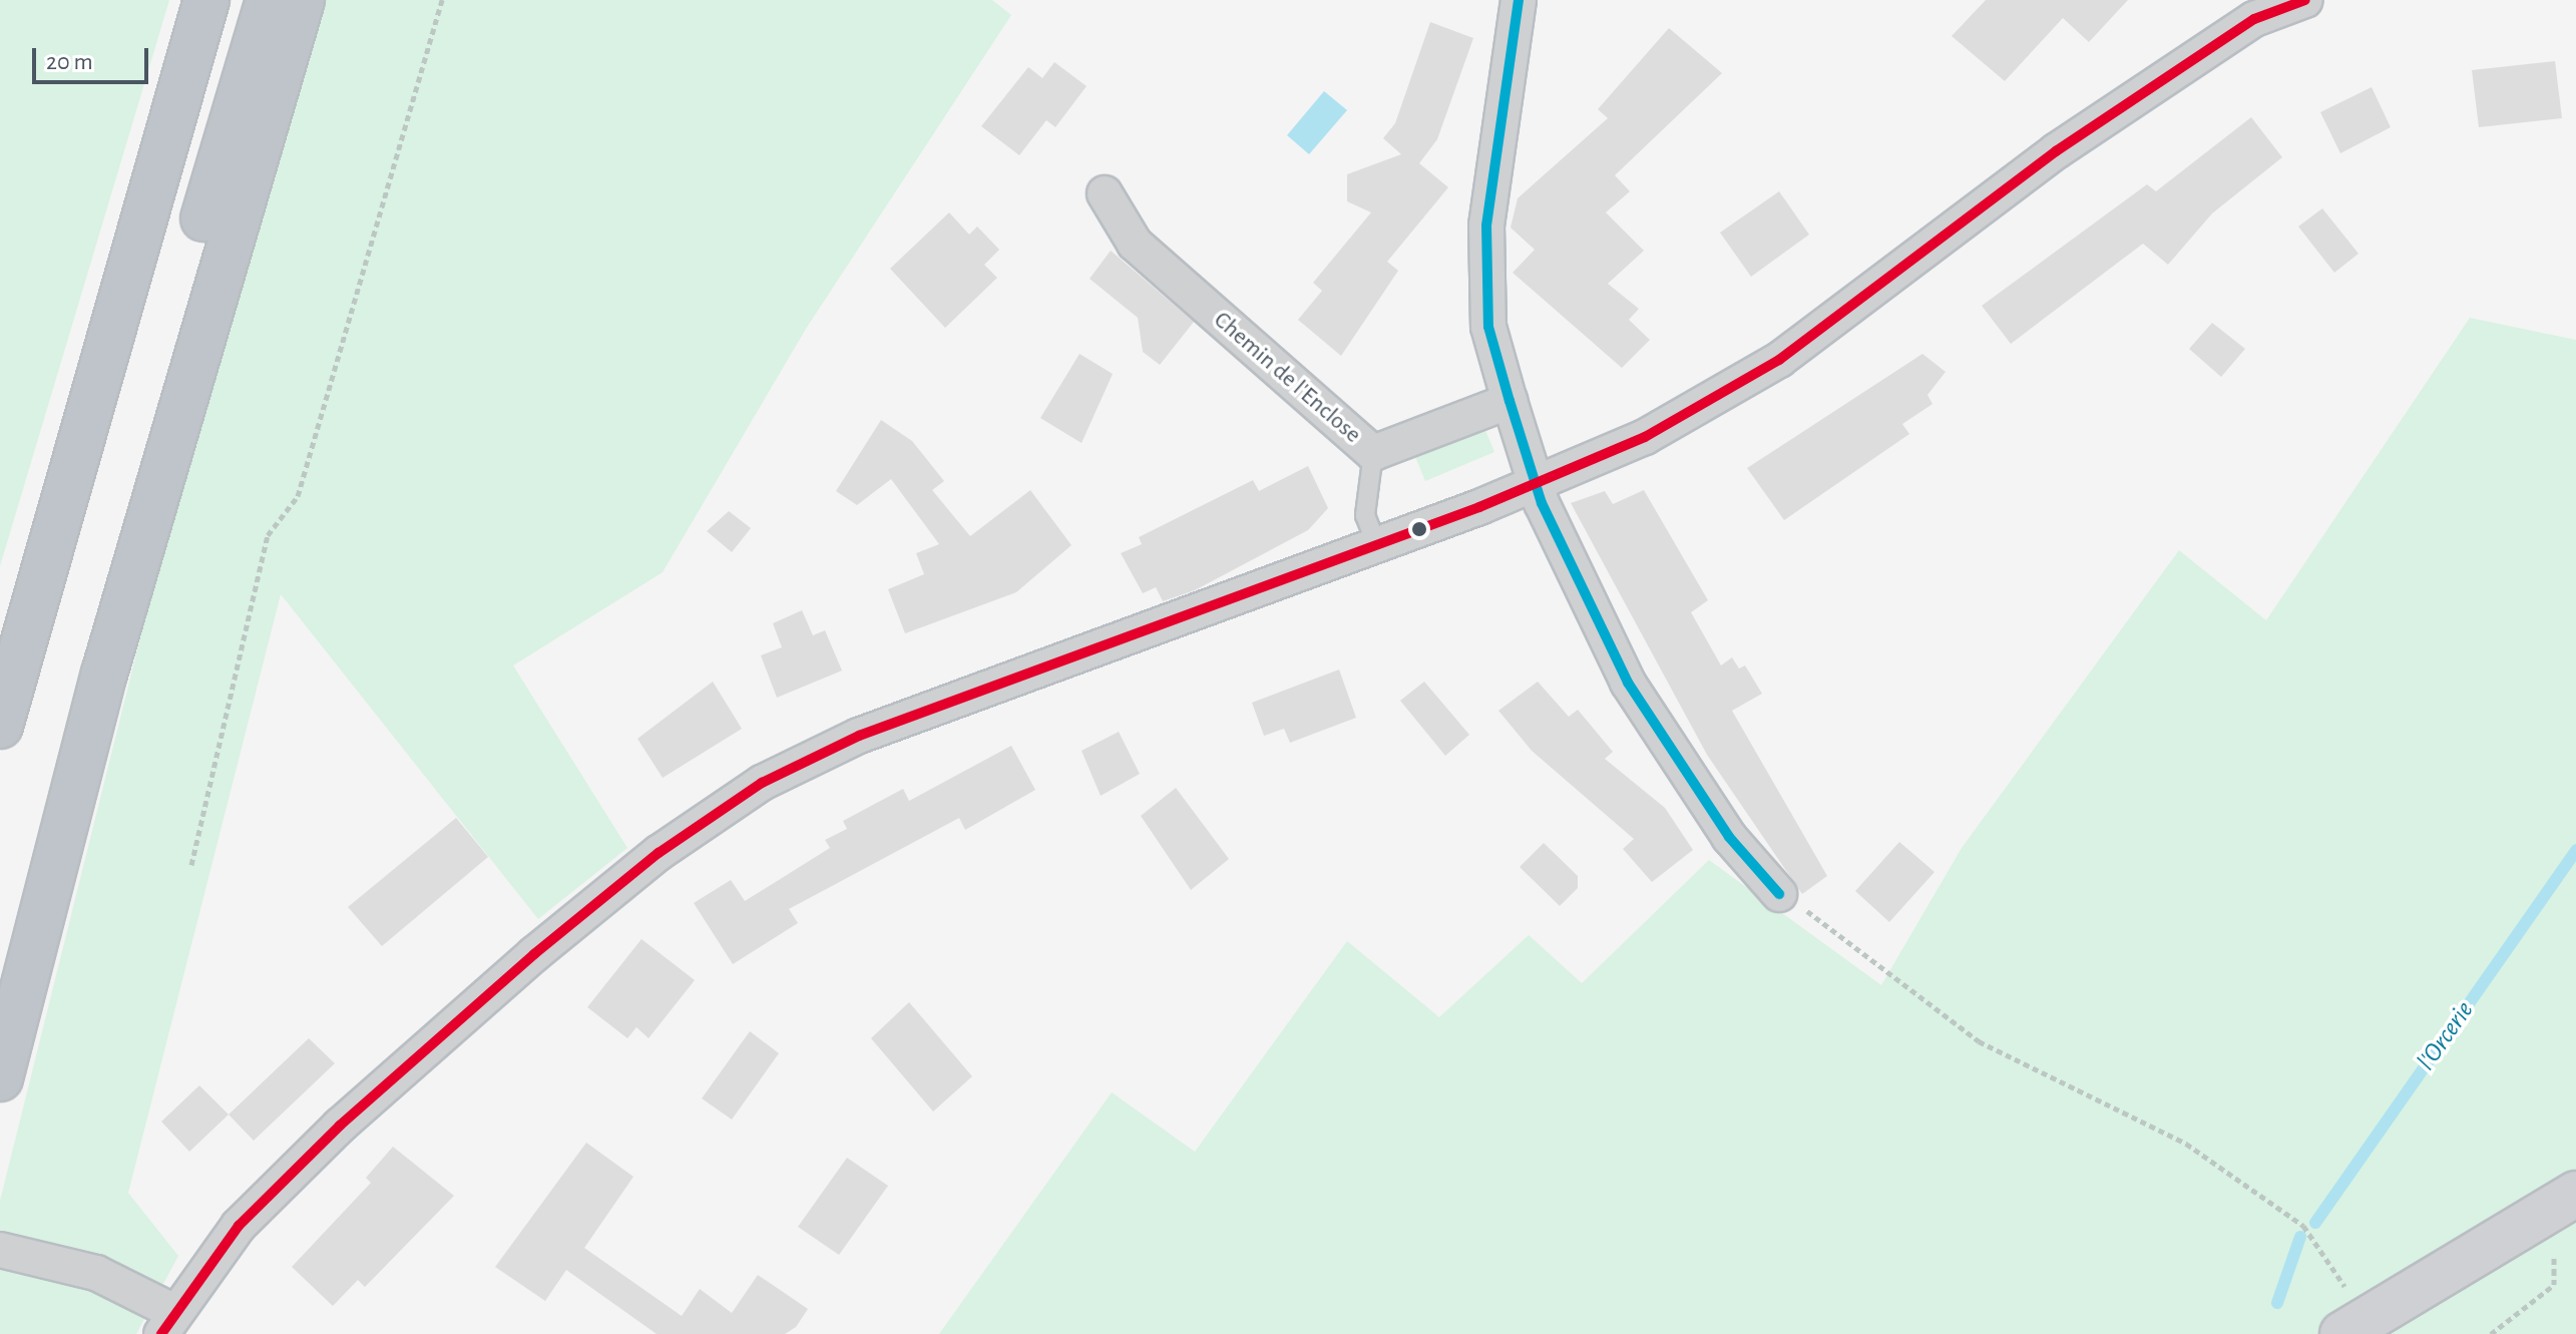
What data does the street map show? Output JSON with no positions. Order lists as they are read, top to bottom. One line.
{"streets":{"street":["Chemin de l'Enclose"]},"water":["l'Orcerie"],"scale_bar":"20 m"}
